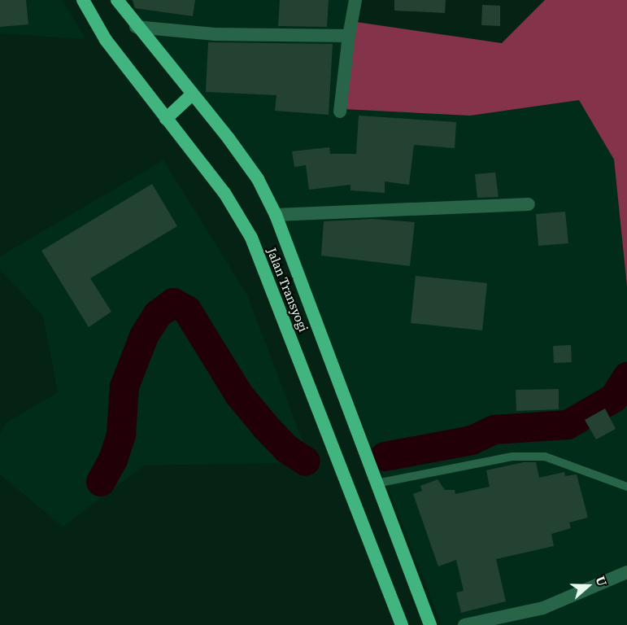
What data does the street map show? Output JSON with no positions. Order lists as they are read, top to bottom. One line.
{"streets":{"highway":["Jalan Transyogi"]},"north":"right"}
